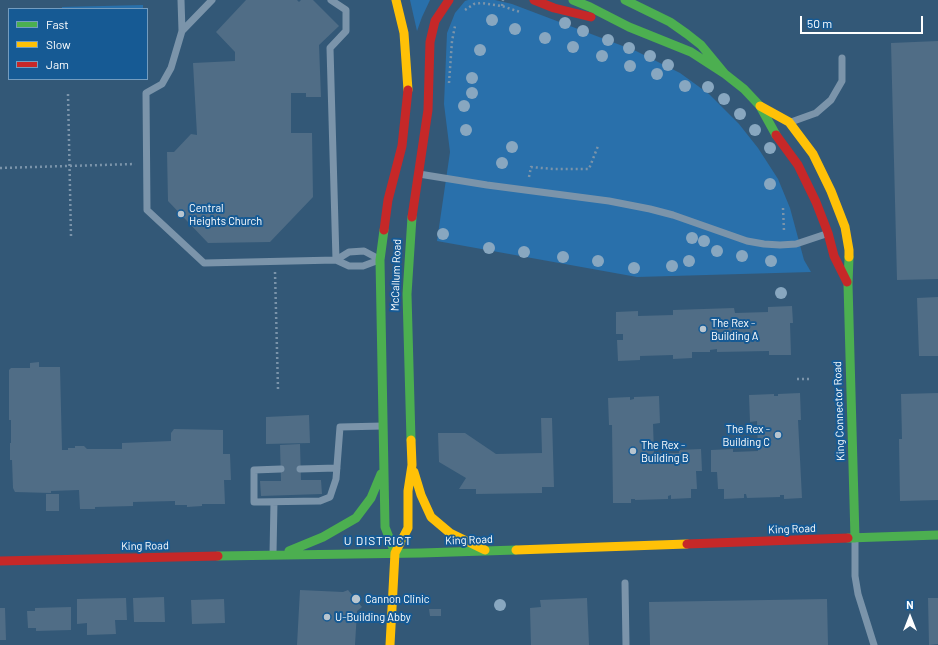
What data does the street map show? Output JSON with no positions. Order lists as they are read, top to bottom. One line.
{"streets":{"main road":["McCallum Road","King Connector Road","King Road"]},"crossings":[["McCallum Road","King Road"],["King Connector Road","King Road"]],"districts":["U DISTRICT"],"places":["Central Heights Church","The Rex - Building A","The Rex - Building C","The Rex - Building B","Cannon Clinic","U-Building Abby"],"legend":["Fast","Slow","Jam"],"scale_bar":"50 m","north":"top"}
